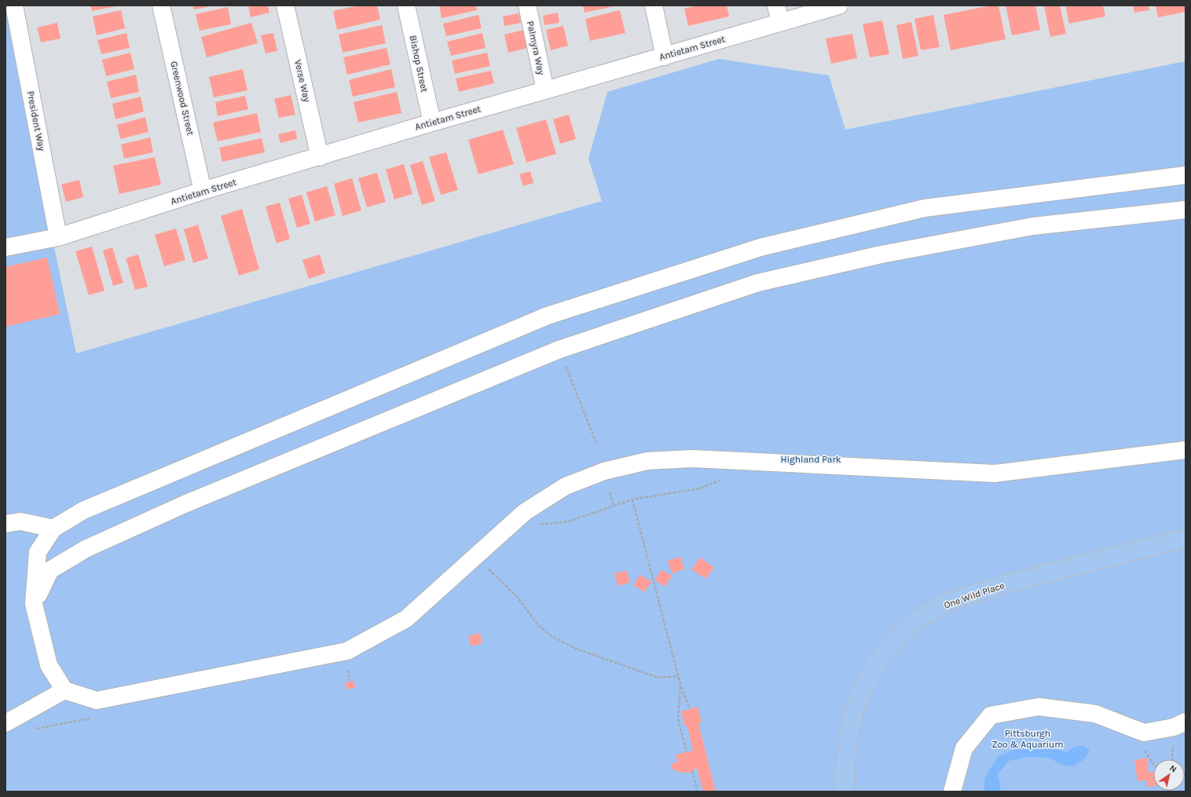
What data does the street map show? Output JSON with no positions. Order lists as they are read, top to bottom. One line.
{"streets":{"main road":["One Wild Place"],"street":["Palmyra Way","Antietam Street","Bishop Street","Verse Way","Greenwood Street","President Way"]},"crossings":[["Palmyra Way","Antietam Street"],["Antietam Street","Bishop Street"],["Antietam Street","Verse Way"],["Antietam Street","Greenwood Street"],["Antietam Street","President Way"]],"parks":["Highland Park","Pittsburgh Zoo & Aquarium"],"north":"top right"}
